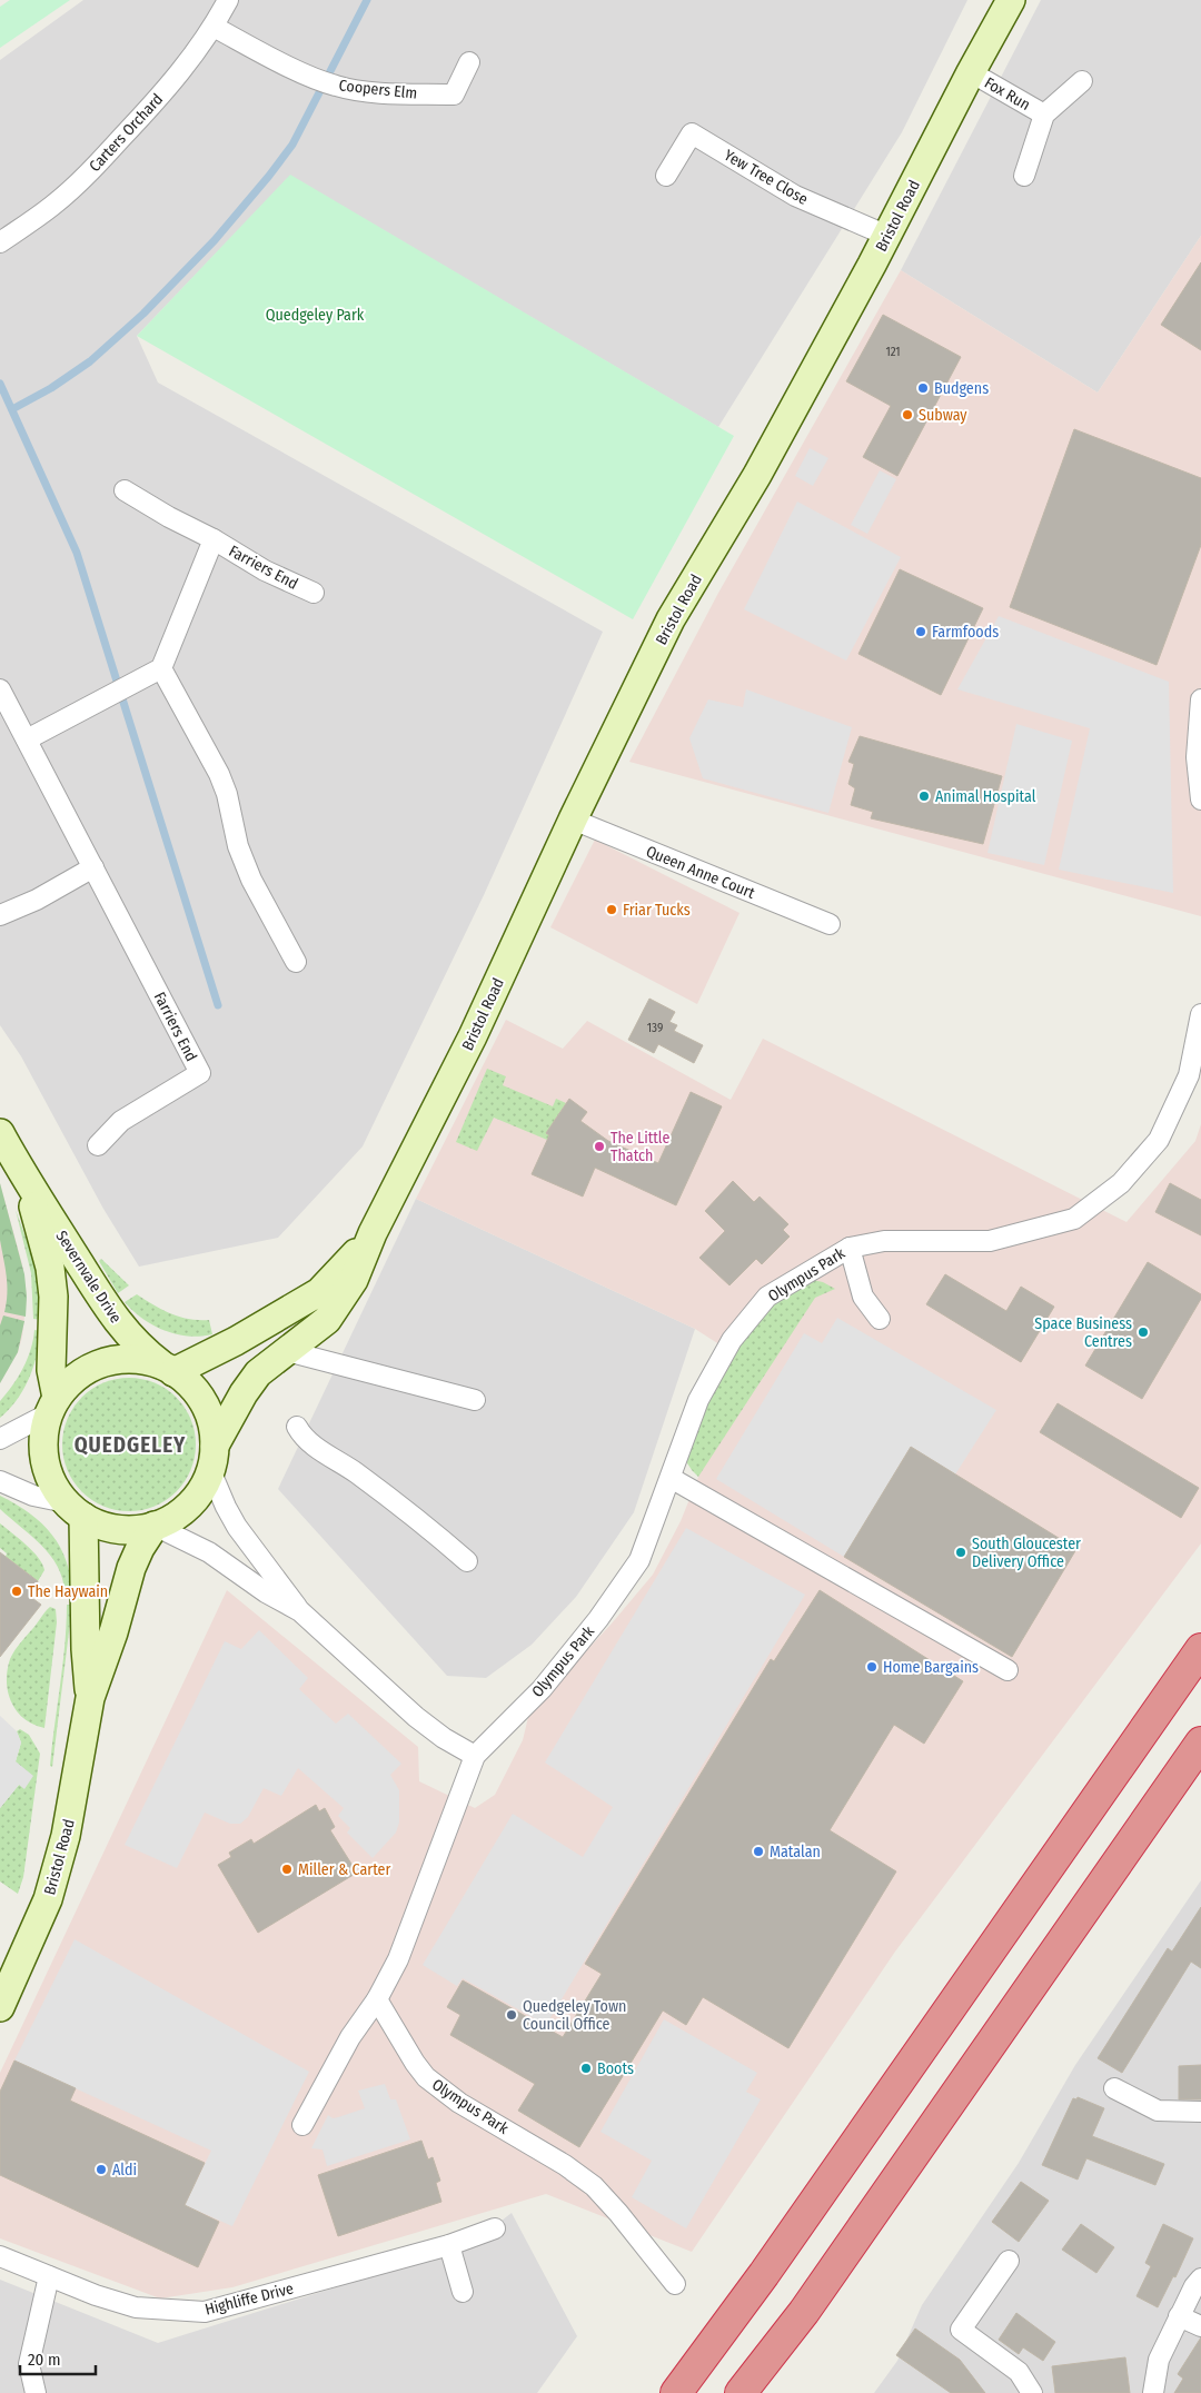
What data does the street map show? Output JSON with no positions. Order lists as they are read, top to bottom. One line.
{"streets":{"main road":["Bristol Road","Severnvale Drive"],"street":["Coopers Elm","Fox Run","Carters Orchard","Yew Tree Close","Farriers End","Queen Anne Court","Olympus Park","Highliffe Drive"]},"crossings":[["Coopers Elm","Carters Orchard"],["Fox Run","Bristol Road"],["Yew Tree Close","Bristol Road"],["Bristol Road","Queen Anne Court"],["Bristol Road","Severnvale Drive"]],"districts":["QUEDGELEY"],"parks":["Quedgeley Park"],"places":["Budgens","Subway","Farmfoods","Animal Hospital","Friar Tucks","The Little Thatch","Space Business Centres","South Gloucester Delivery Office","The Haywain","Home Bargains","Matalan","Miller & Carter","Quedgeley Town Council Office","Boots","Aldi"],"house_numbers":["121","139"],"scale_bar":"20 m"}
